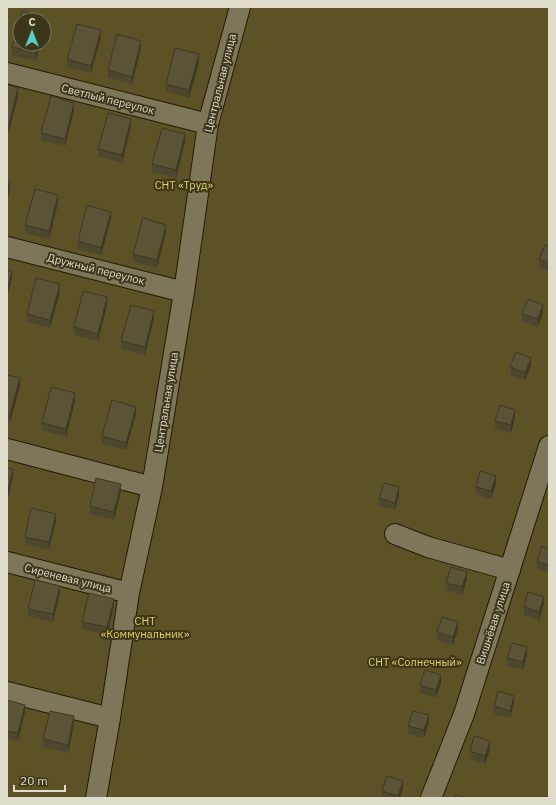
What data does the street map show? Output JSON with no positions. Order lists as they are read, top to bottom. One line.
{"streets":{"street":["Центральная улица","Светлый переулок","Дружный переулок","Сиреневая улица","Вишнёвая улица"]},"crossings":[["Центральная улица","Светлый переулок"],["Центральная улица","Дружный переулок"],["Центральная улица","Сиреневая улица"]],"parks":["СНТ «Труд»","СНТ «Коммунальник»","СНТ «Солнечный»"],"scale_bar":"20 m","north":"top"}
